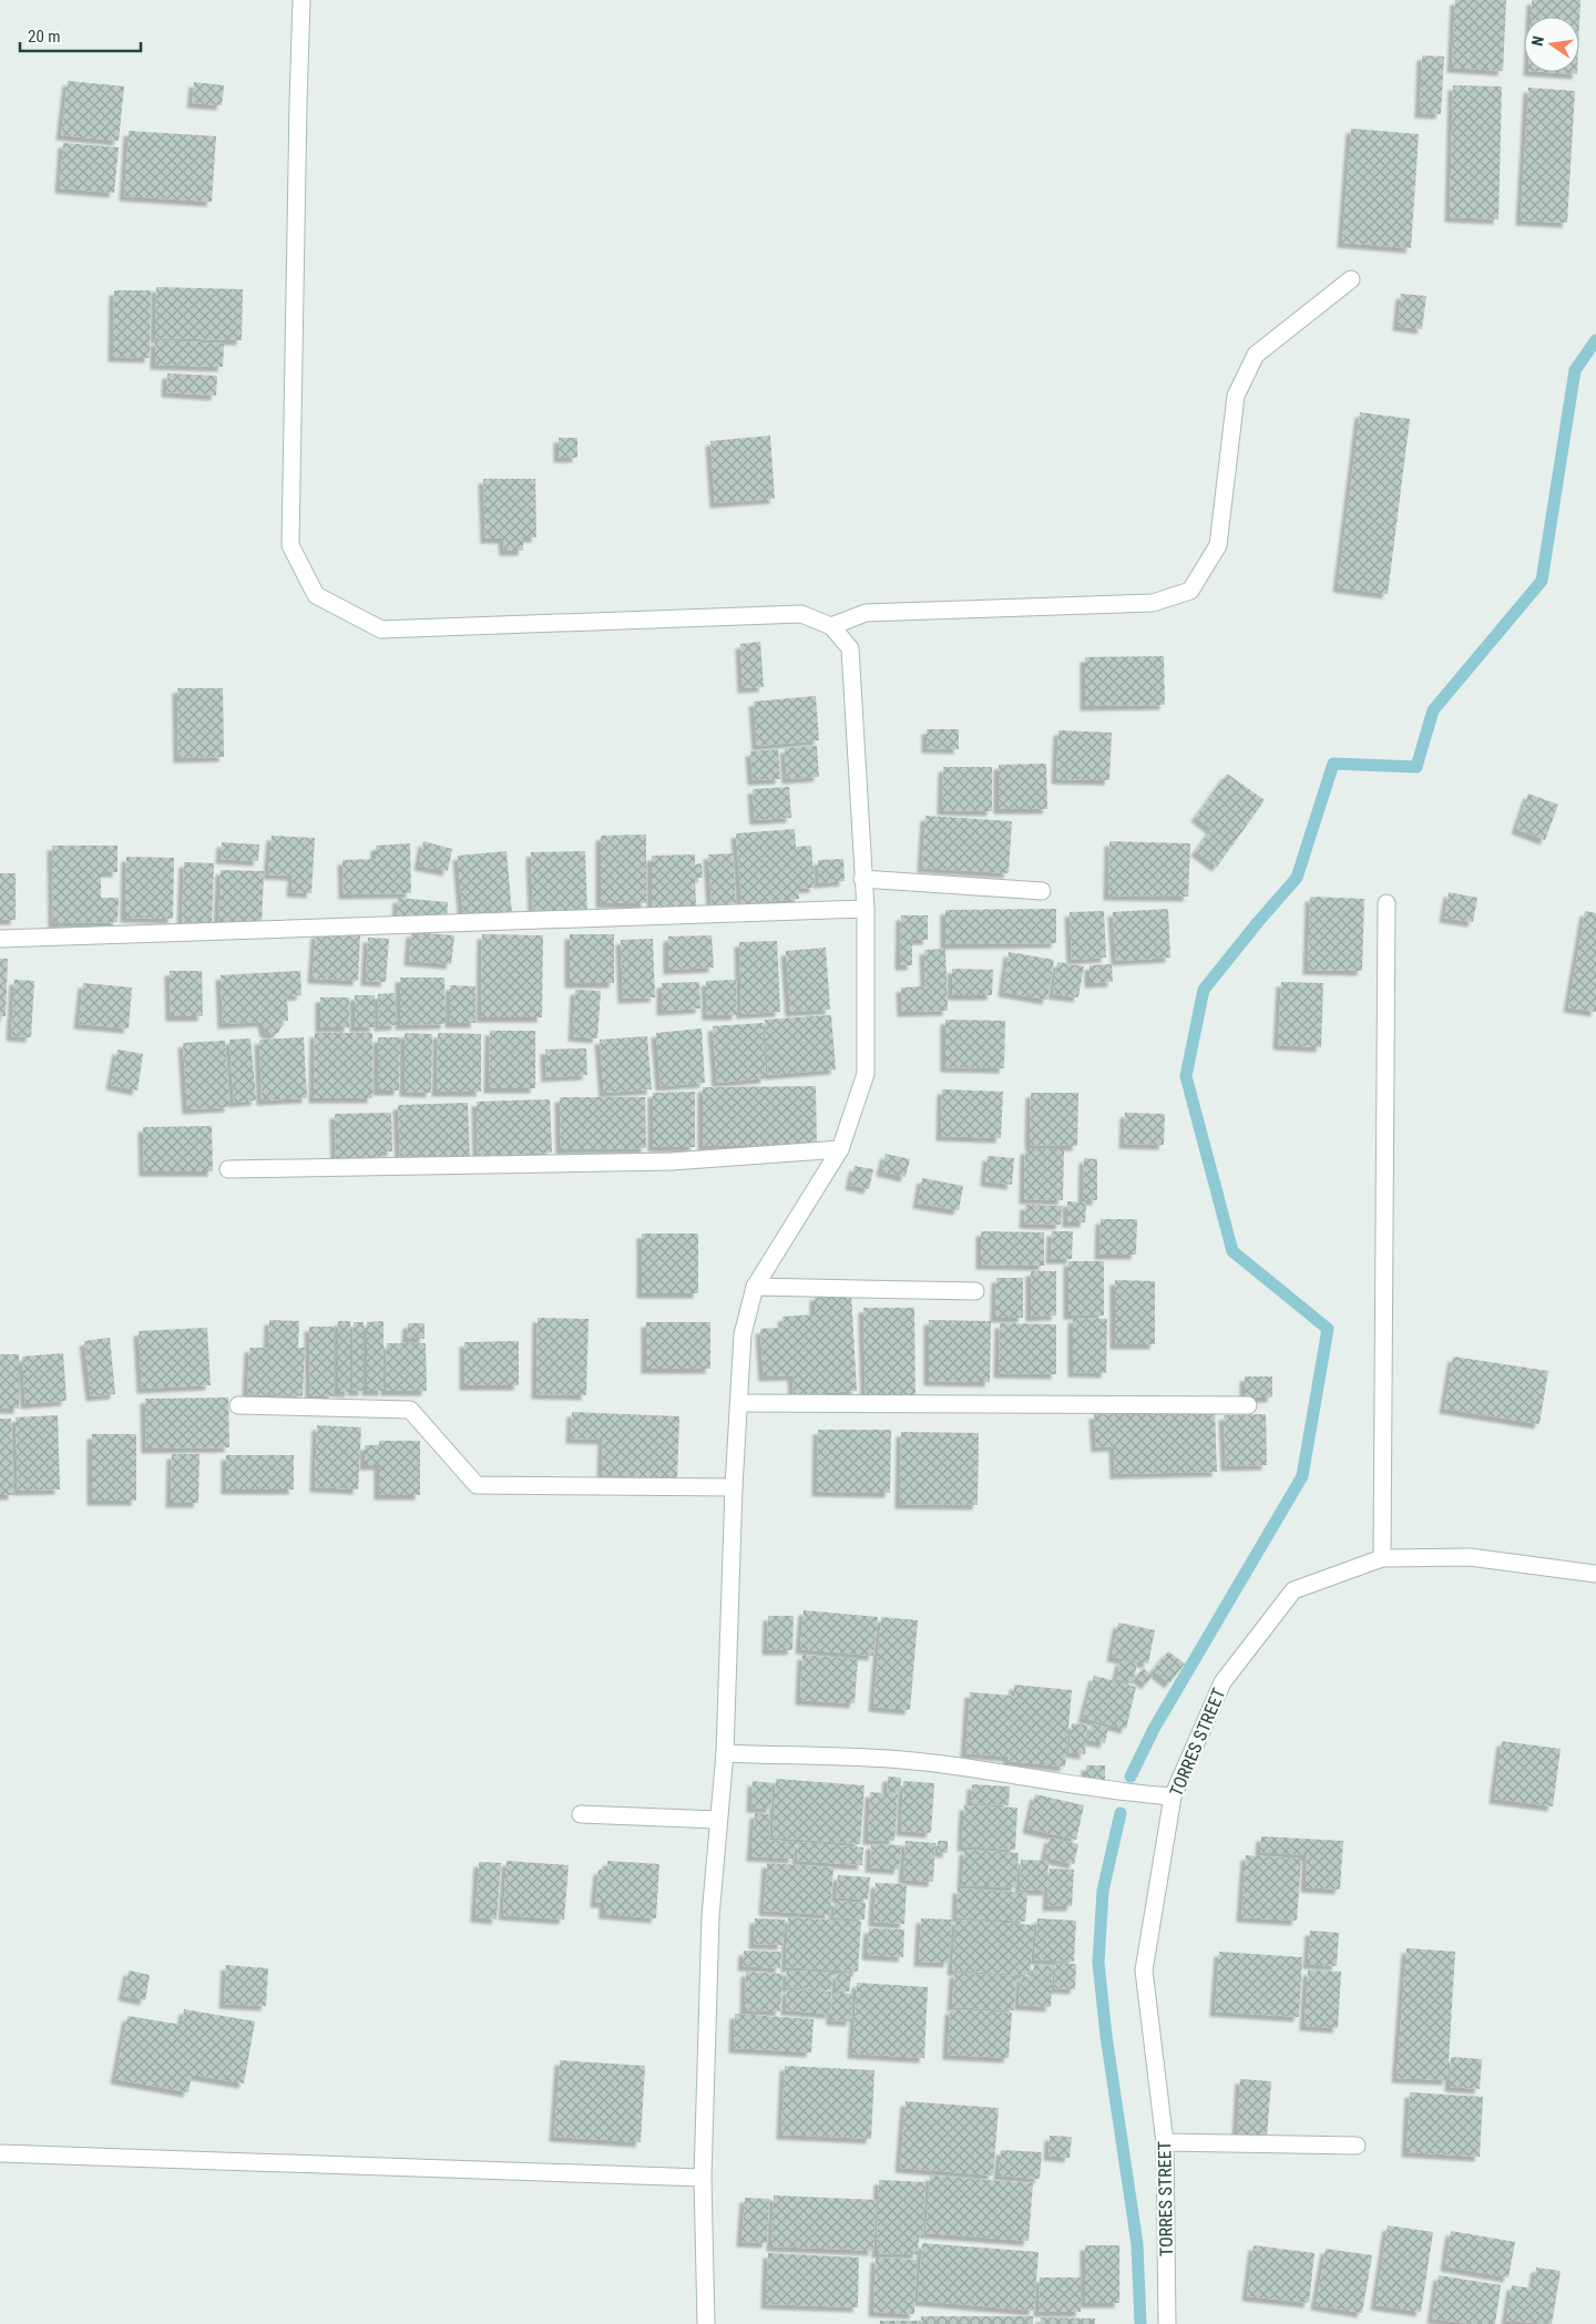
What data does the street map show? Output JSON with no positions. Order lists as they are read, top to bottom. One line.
{"streets":{"street":["TORRES STREET"]},"scale_bar":"20 m","north":"left"}
